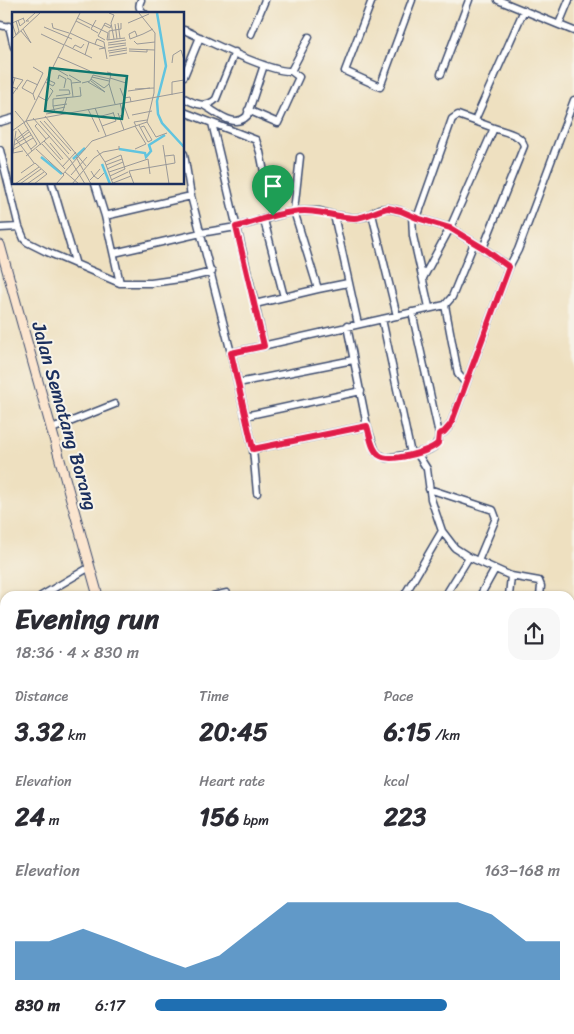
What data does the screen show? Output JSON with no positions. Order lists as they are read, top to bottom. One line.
{"streets":{"street":["Jalan Sematang Borang"]},"page":{"heading":["Evening run","18:36 · 4 × 830 m"],"stats":[["Distance","3.32 km"],["Time","20:45"],["Pace","6:15 /km"],["Elevation","24 m"],["Heart rate","156 bpm"],["kcal","223"]],"chart":["Elevation","163–168 m"],"list":[{"name":"830 m","note":"6:17"}]}}
